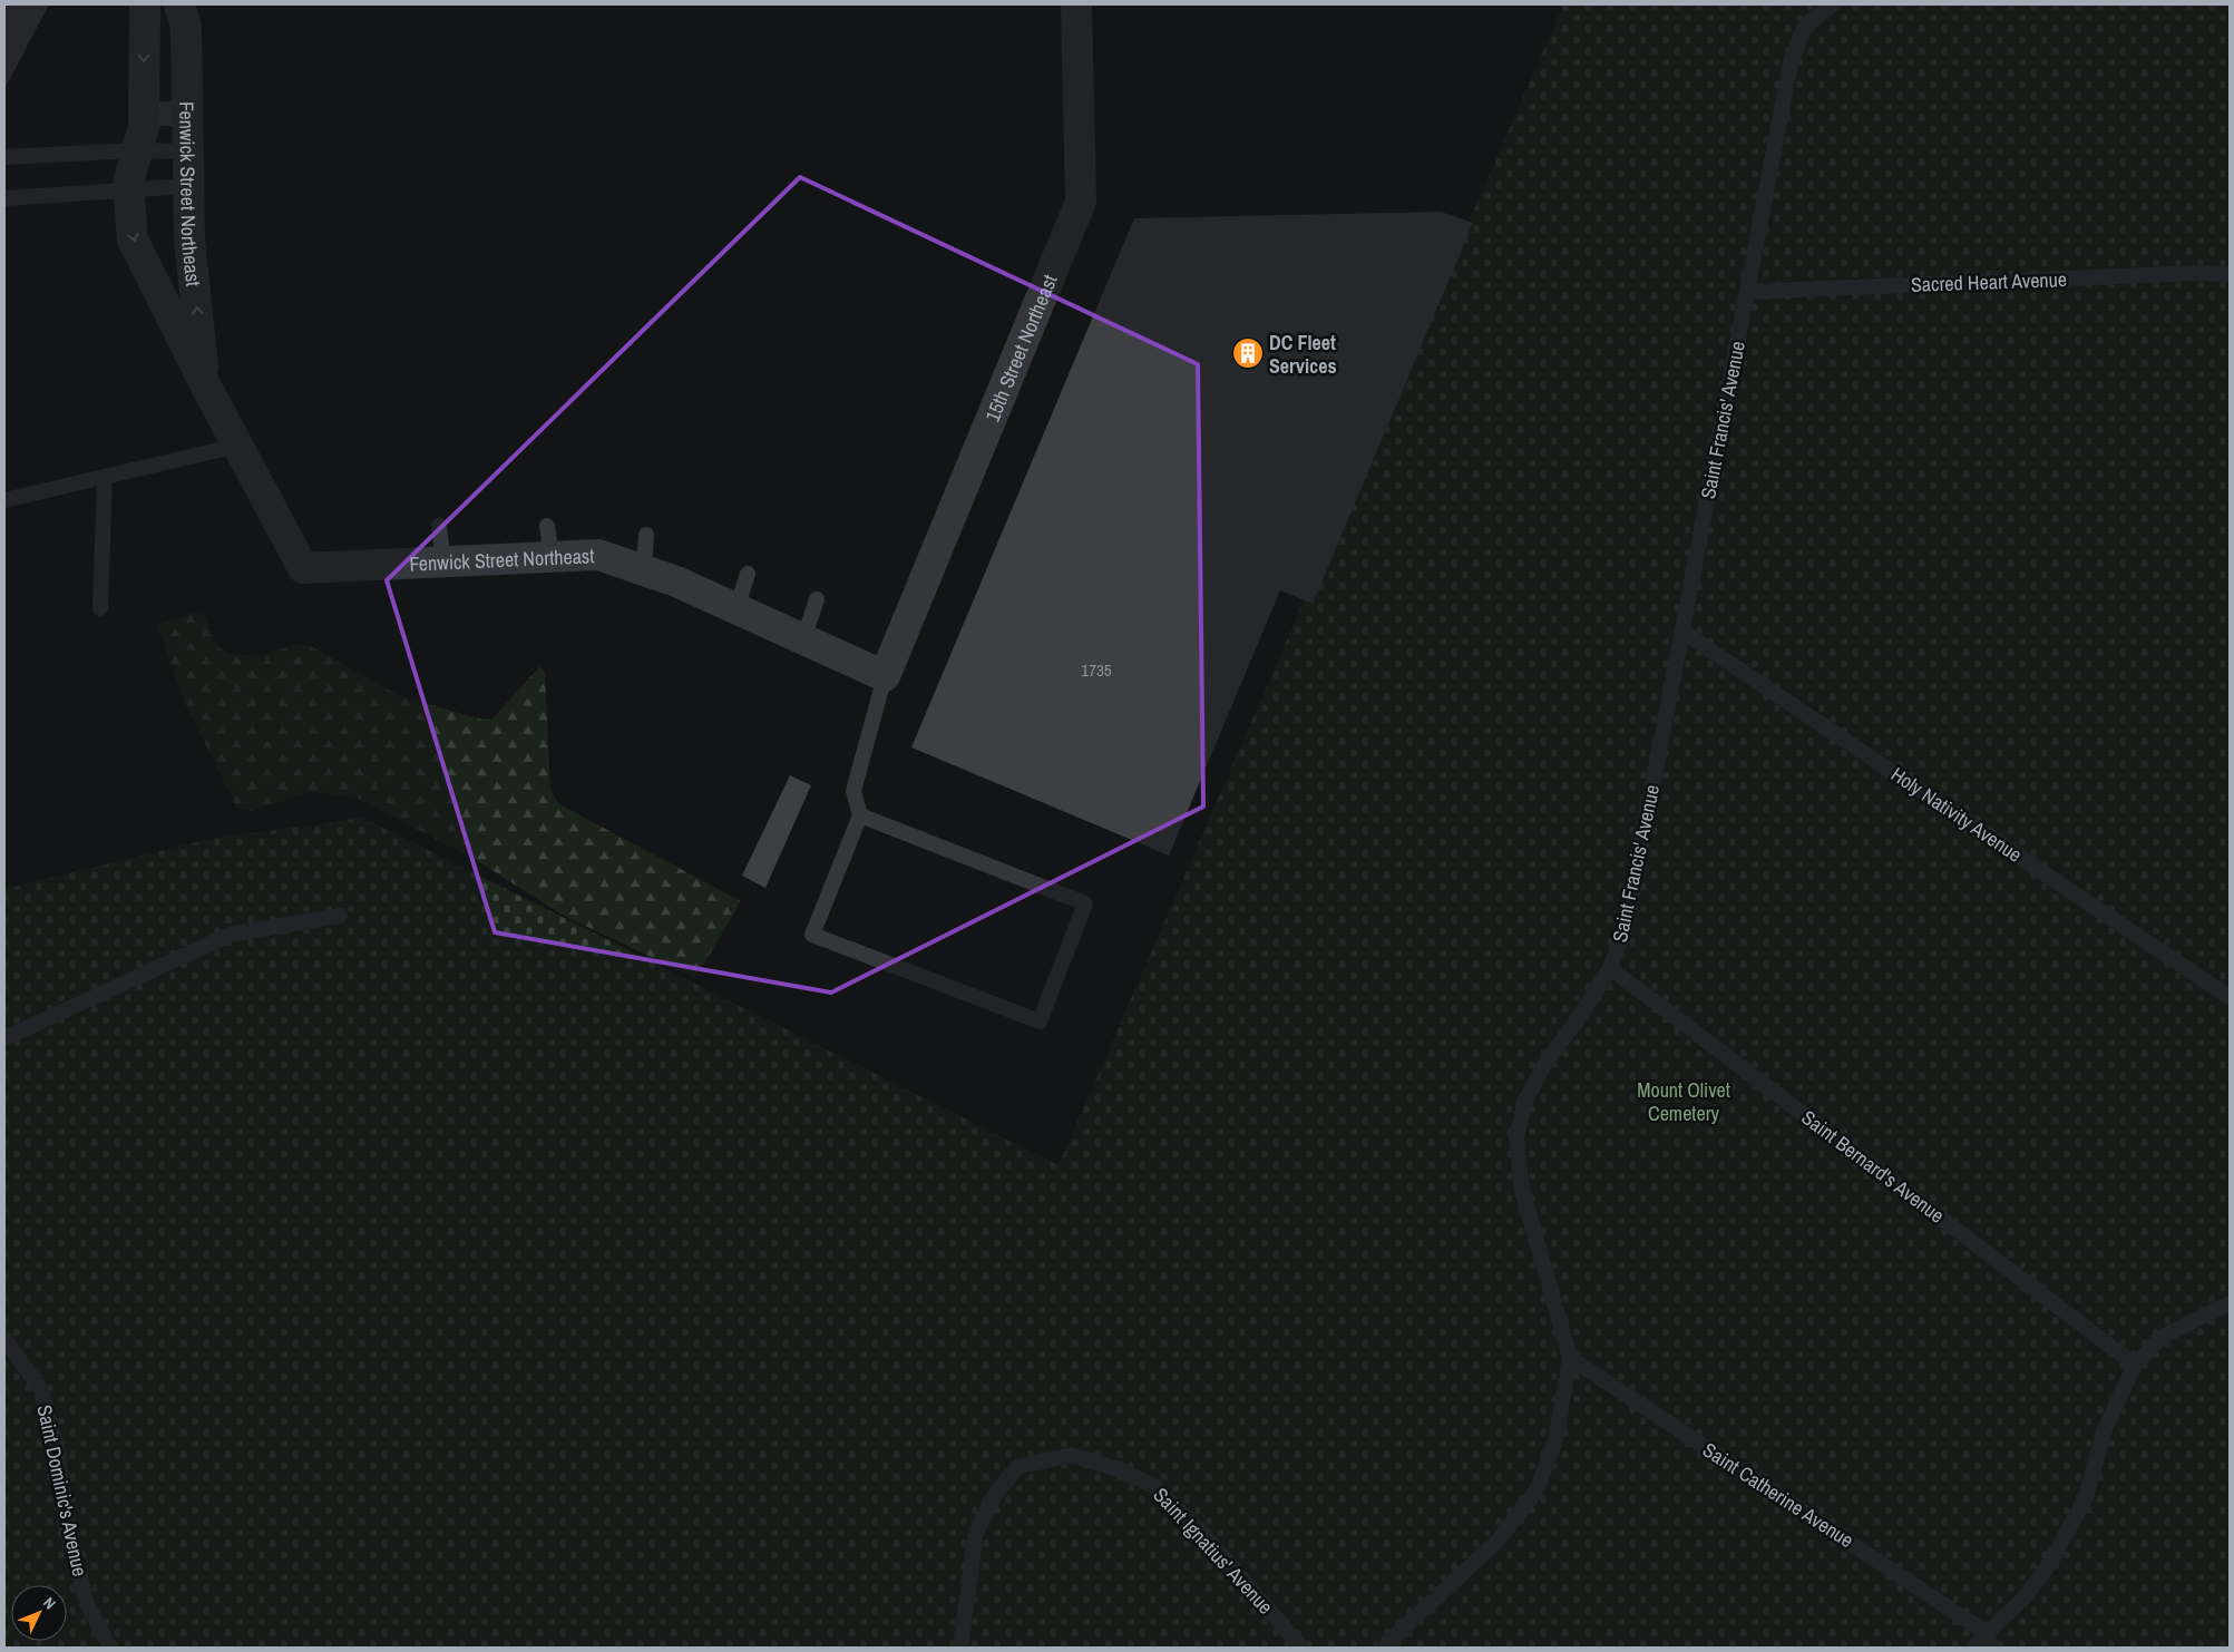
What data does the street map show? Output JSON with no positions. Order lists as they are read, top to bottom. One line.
{"streets":{"street":["Fenwick Street Northeast","15th Street Northeast"],"lane":["Sacred Heart Avenue","Saint Francis' Avenue","Holy Nativity Avenue","Saint Bernard's Avenue","Saint Dominic's Avenue","Saint Catherine Avenue","Saint Ignatius' Avenue"]},"crossings":[["Fenwick Street Northeast","15th Street Northeast"],["Sacred Heart Avenue","Saint Francis' Avenue"],["Saint Francis' Avenue","Holy Nativity Avenue"],["Saint Francis' Avenue","Saint Bernard's Avenue"],["Saint Francis' Avenue","Saint Catherine Avenue"]],"parks":["Mount Olivet Cemetery"],"places":{"building":["DC Fleet Services"]},"house_numbers":["1735"],"north":"top right"}
